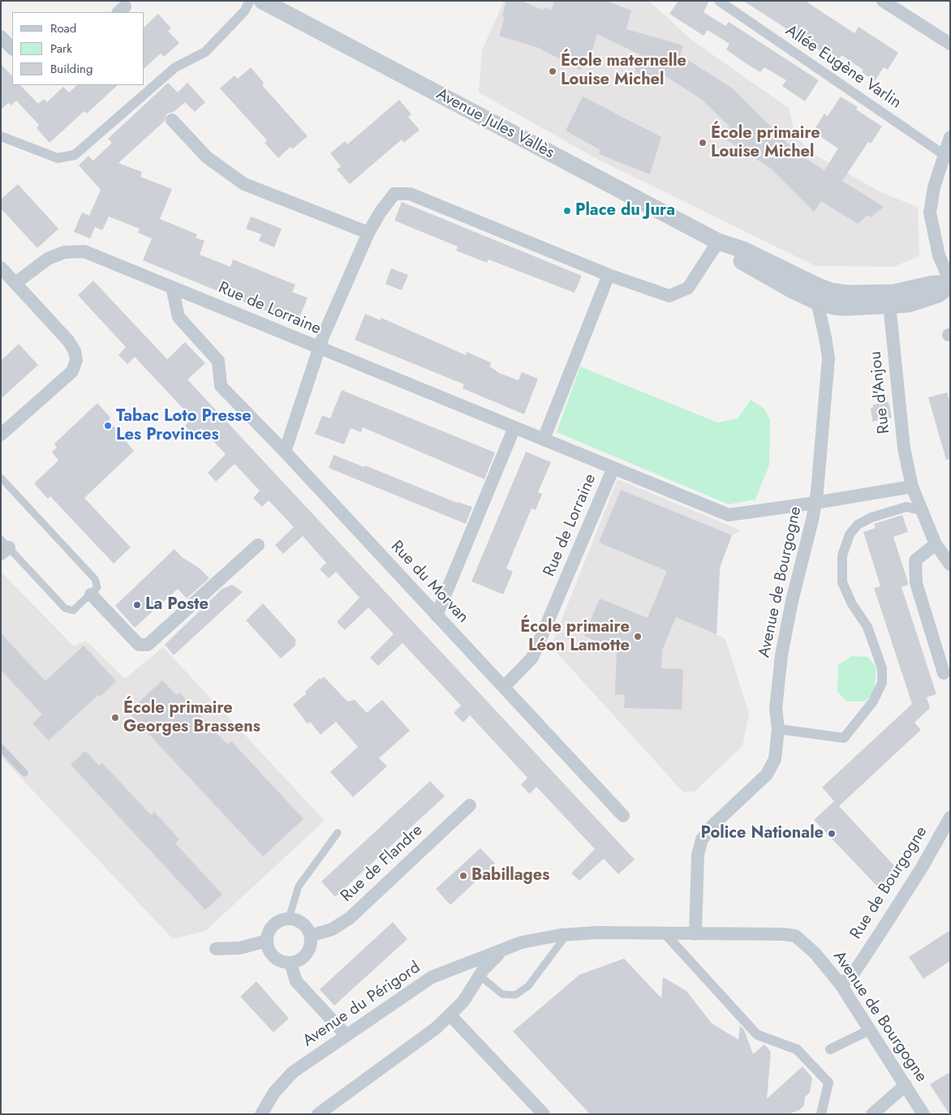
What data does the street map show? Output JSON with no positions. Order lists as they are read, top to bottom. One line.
{"streets":{"street":["Allée Eugène Varlin","Avenue Jules Vallès","Rue de Lorraine","Rue d'Anjou","Rue du Morvan","Avenue de Bourgogne","Rue de Flandre","Rue de Bourgogne","Avenue du Périgord"]},"crossings":[["Avenue Jules Vallès","Avenue de Bourgogne"],["Rue de Lorraine","Rue du Morvan"],["Avenue de Bourgogne","Rue de Bourgogne"],["Avenue de Bourgogne","Avenue du Périgord"]],"places":["École maternelle Louise Michel","École primaire Louise Michel","Place du Jura","Tabac Loto Presse Les Provinces","La Poste","École primaire Léon Lamotte","École primaire Georges Brassens","Police Nationale","Babillages"],"legend":["Road","Park","Building"]}
